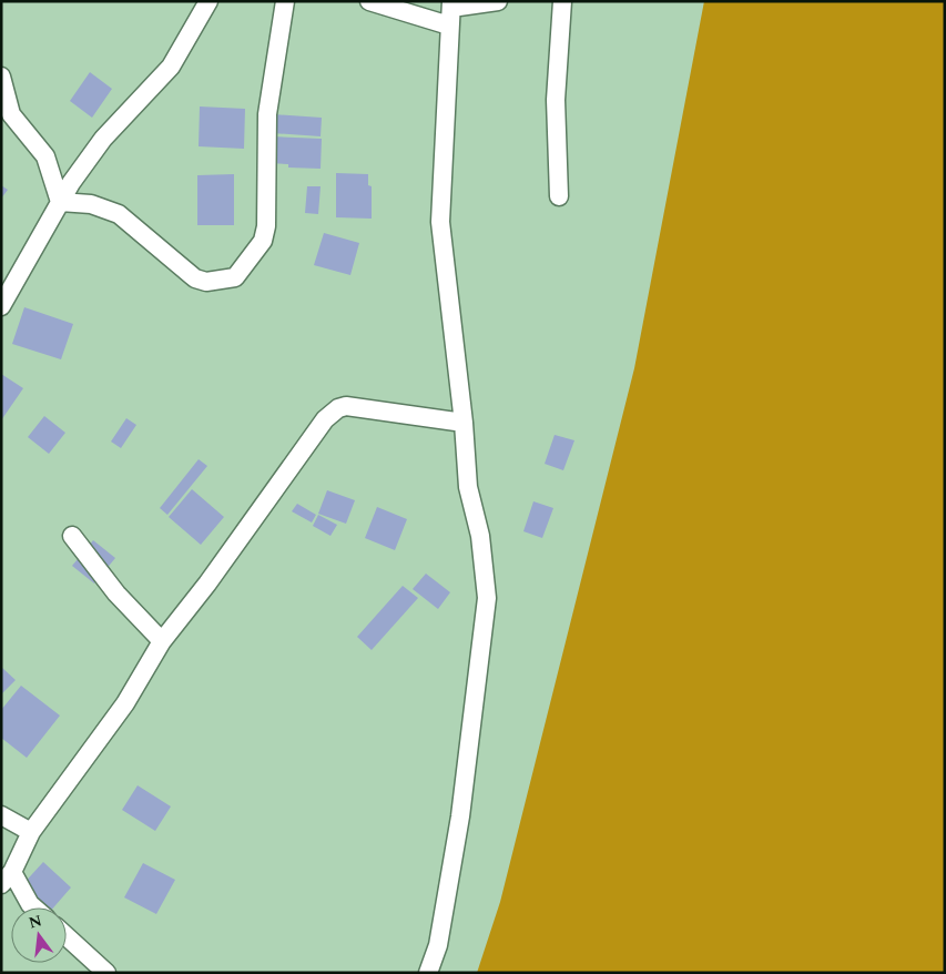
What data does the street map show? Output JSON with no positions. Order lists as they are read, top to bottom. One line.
{"north":"top"}
